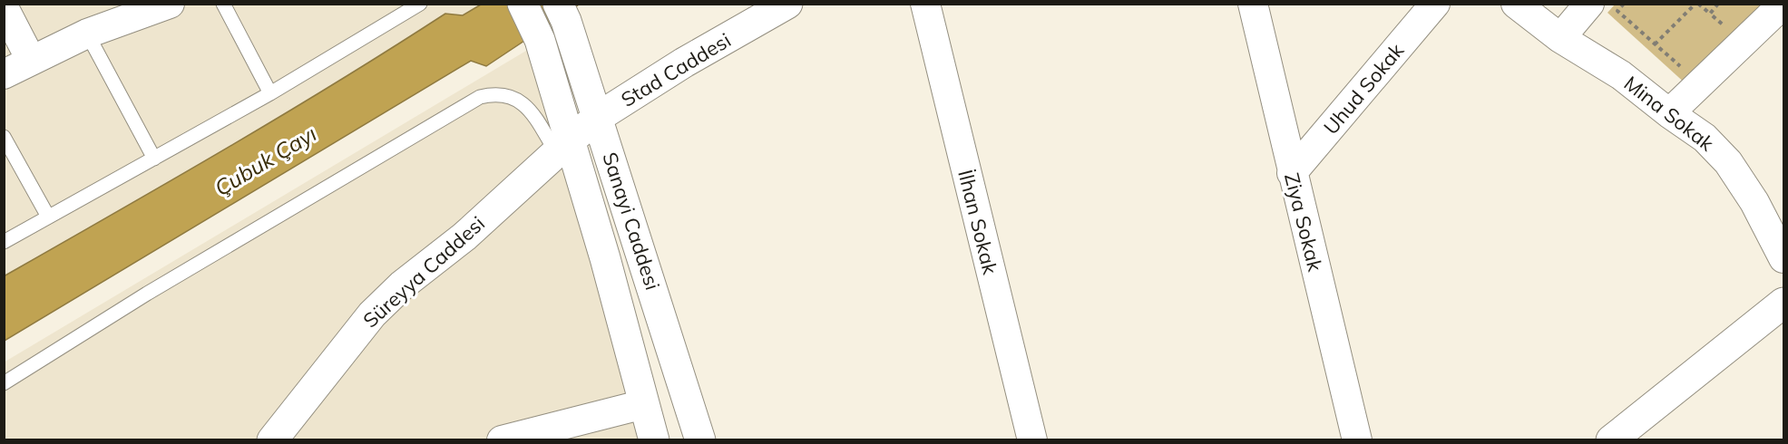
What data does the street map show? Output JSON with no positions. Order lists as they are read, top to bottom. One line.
{"streets":{"main road":["Stad Caddesi","Sanayi Caddesi","Süreyya Caddesi"],"street":["Uhud Sokak","Mina Sokak","İlhan Sokak","Ziya Sokak"]},"crossings":[["Stad Caddesi","Sanayi Caddesi"],["Stad Caddesi","Süreyya Caddesi"],["Uhud Sokak","Ziya Sokak"],["Sanayi Caddesi","Süreyya Caddesi"]],"water":["Çubuk Çayı"]}
